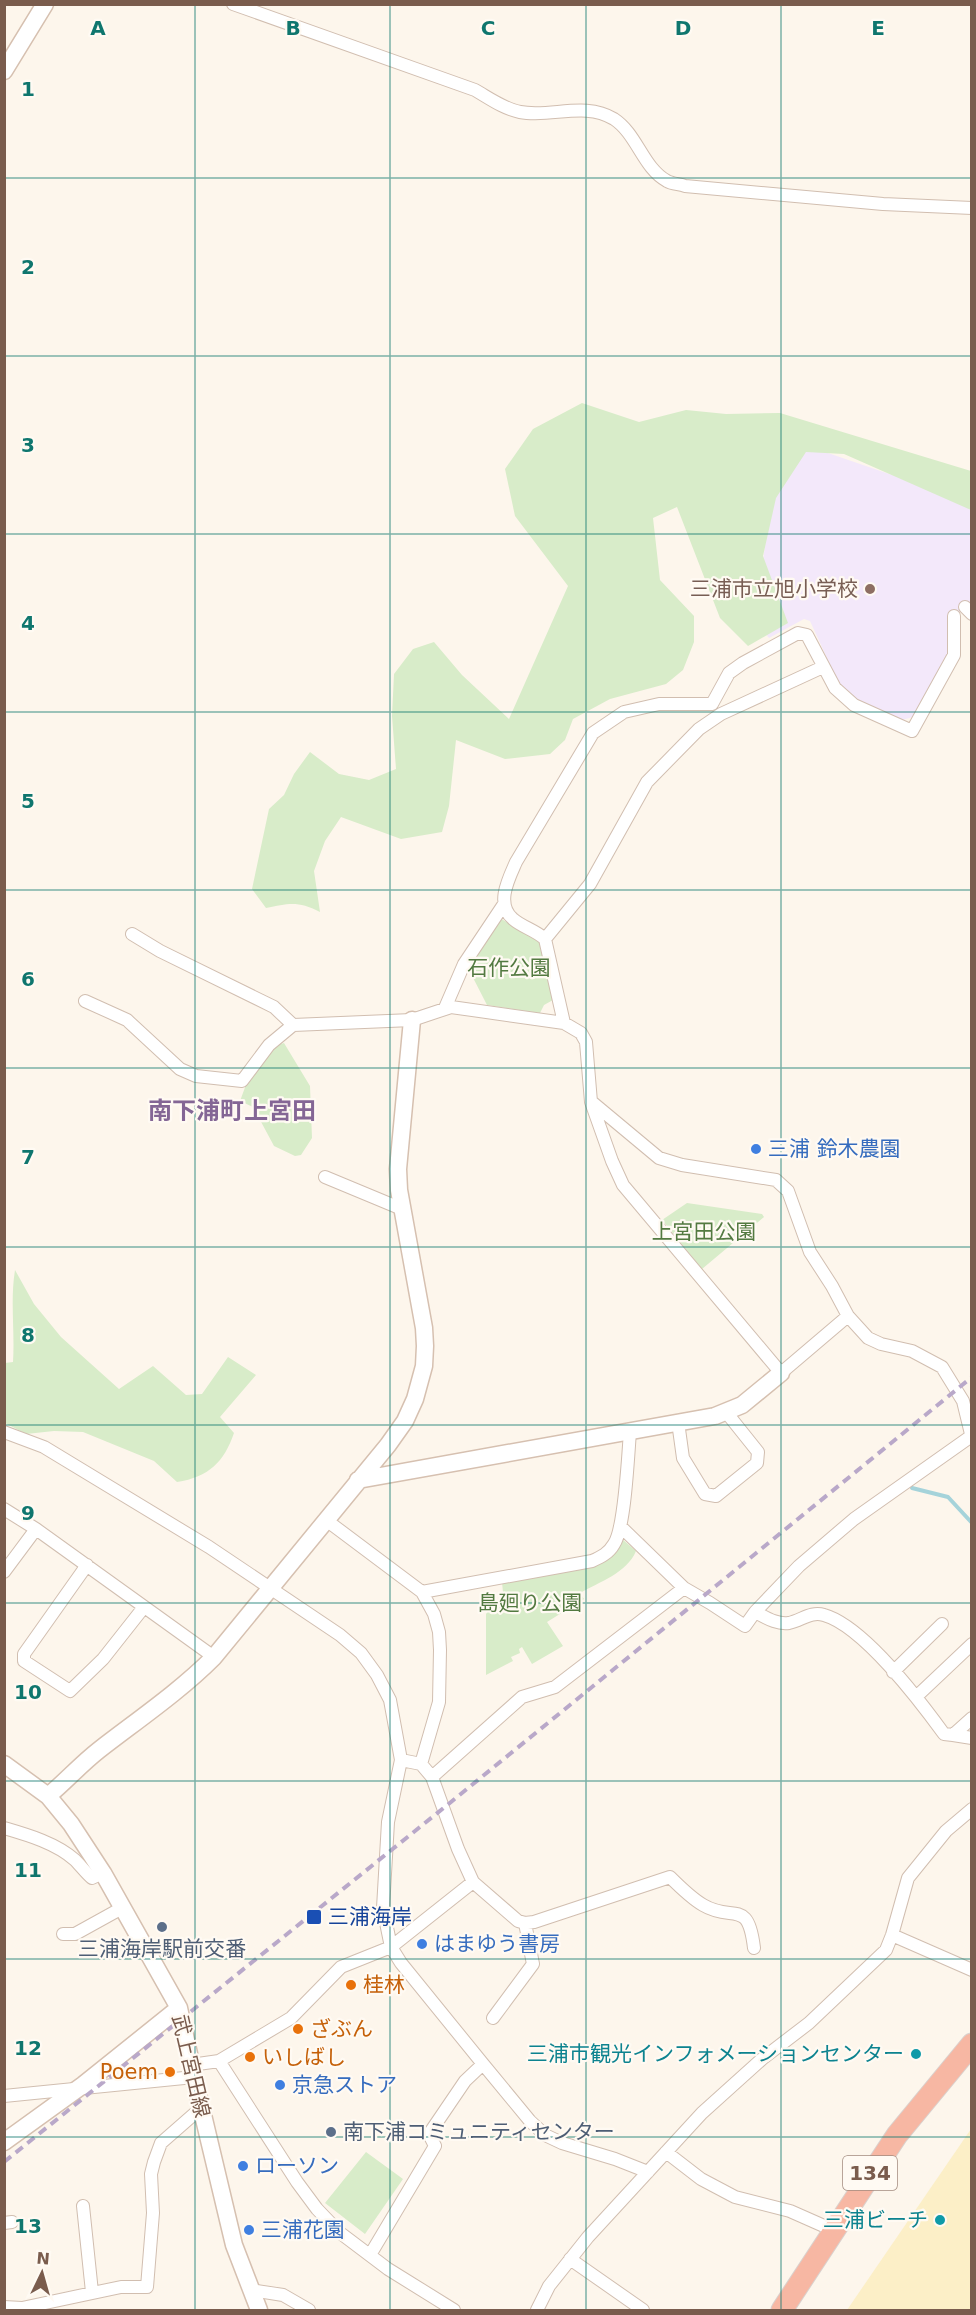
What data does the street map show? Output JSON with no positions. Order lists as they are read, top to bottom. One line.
{"streets":{"highway":["134"],"street":["武上宮田線"]},"districts":["南下浦町上宮田"],"parks":["石作公園","上宮田公園","島廻り公園"],"places":{"other":["三浦市立旭小学校","三浦 鈴木農園","三浦海岸駅前交番","はまゆう書房","桂林","ざぶん","三浦市観光インフォメーションセンター","いしばし","Poem","京急ストア","南下浦コミュニティセンター","ローソン","三浦ビーチ","三浦花園"],"transit":["三浦海岸"]},"north":"top","grid":{"columns":["A","B","C","D","E"],"rows":["1","2","3","4","5","6","7","8","9","10","11","12","13"]}}
